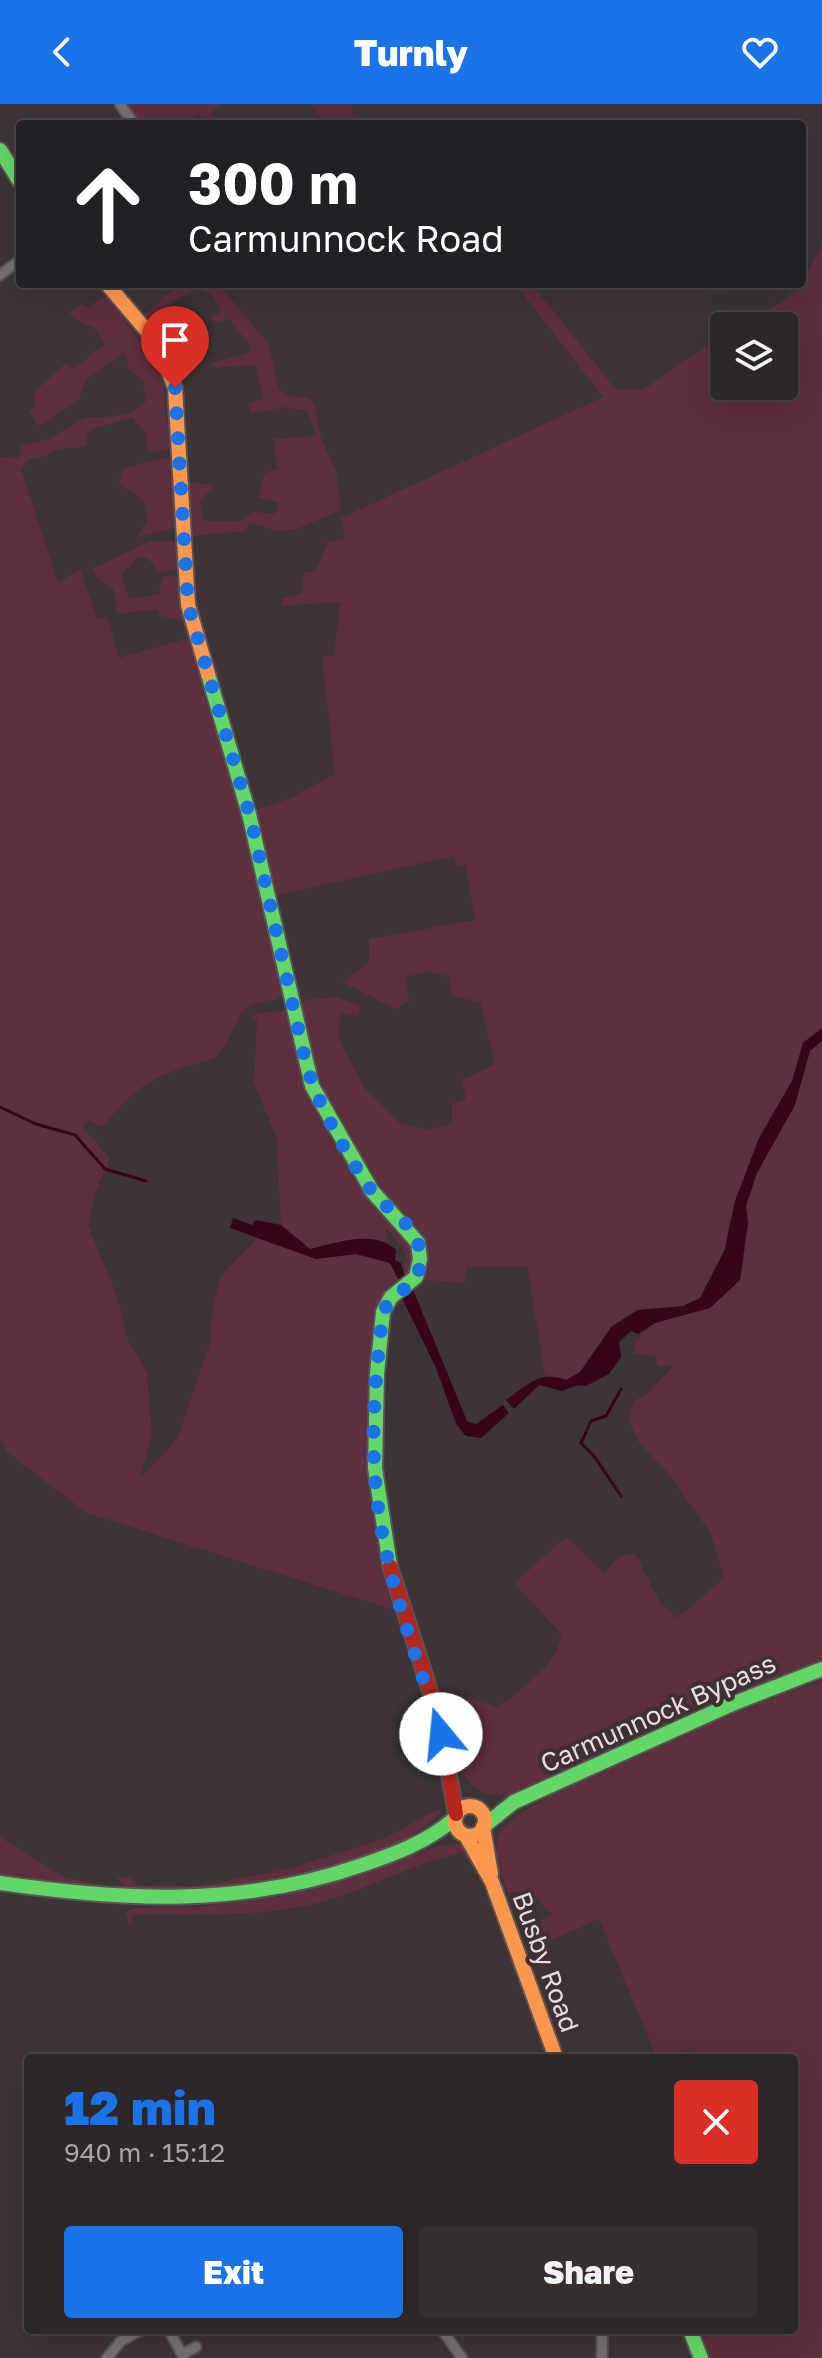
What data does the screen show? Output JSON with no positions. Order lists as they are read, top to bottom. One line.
{"streets":{"main road":["Carmunnock Bypass","Busby Road"]},"crossings":[["Carmunnock Bypass","Busby Road"]],"page":{"header":"Turnly","turn":["300 m","Carmunnock Road"],"heading":["12 min","940 m · 15:12"],"buttons":["Exit","Share"]}}
